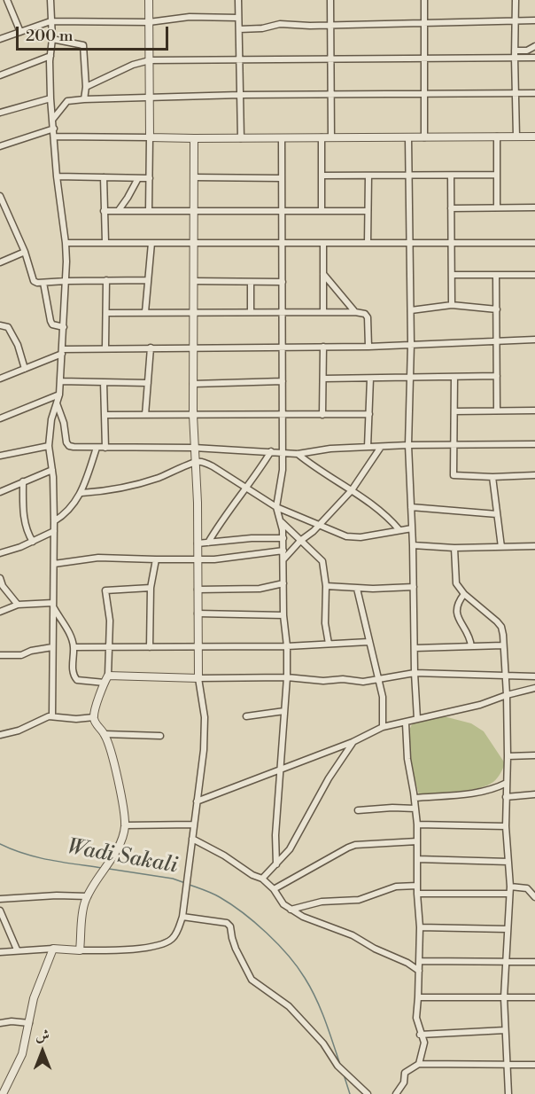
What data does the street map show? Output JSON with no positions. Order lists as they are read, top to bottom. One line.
{"water":["Wadi Sakali"],"scale_bar":"200 m","north":"top"}
